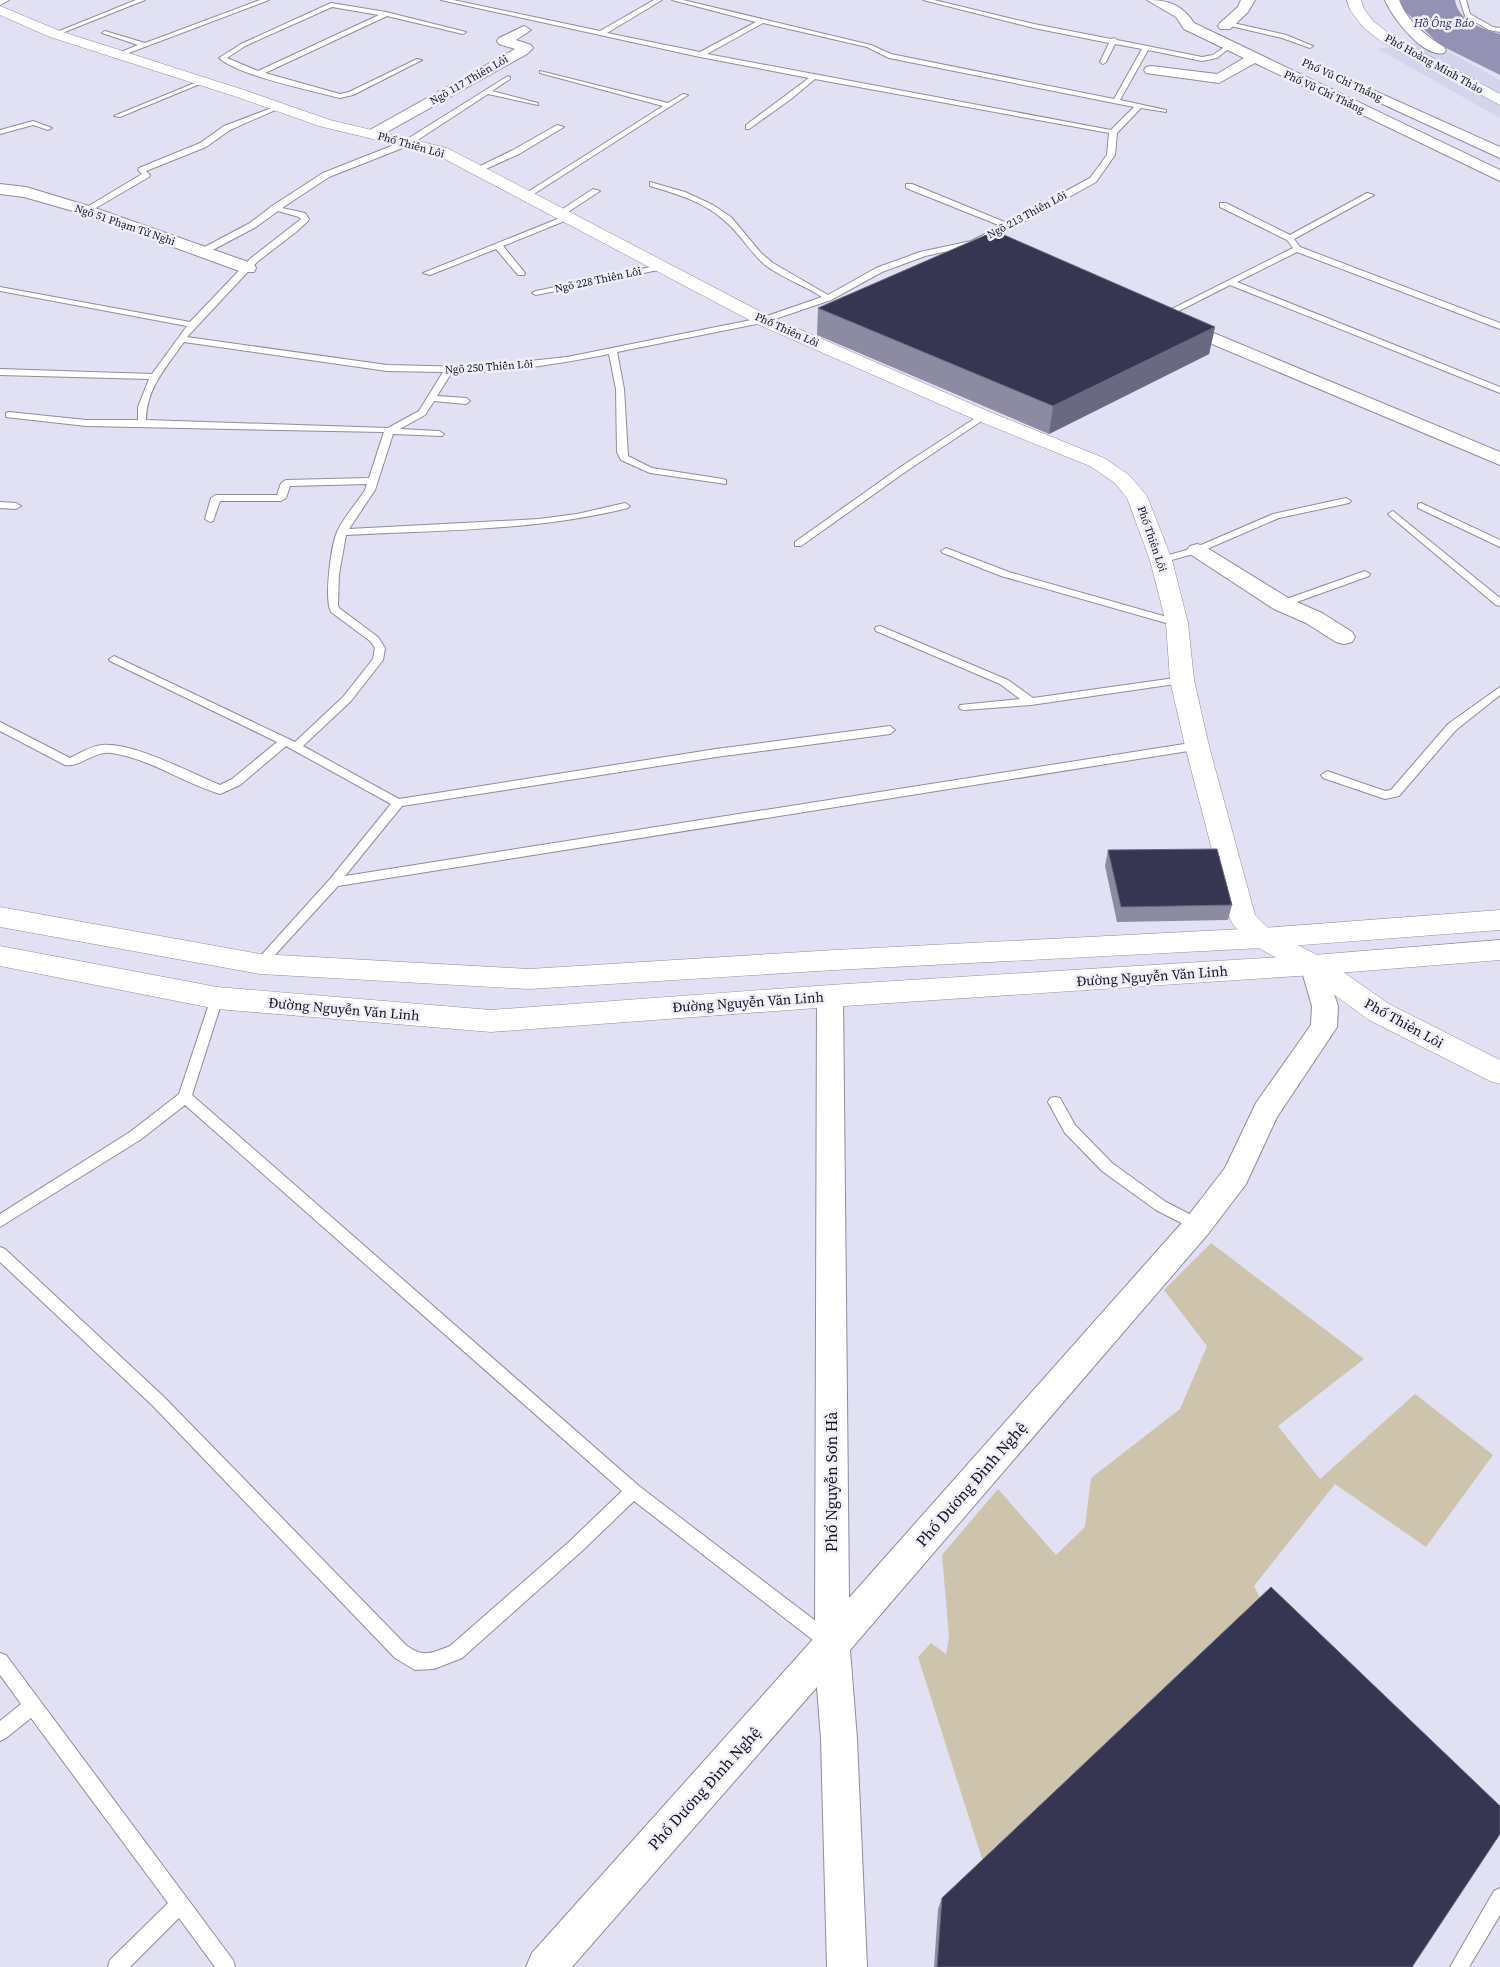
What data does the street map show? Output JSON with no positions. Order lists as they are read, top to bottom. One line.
{"streets":{"main road":["Phố Hoàng Minh Thảo","Phố Thiên Lôi","Đường Nguyễn Văn Linh"],"street":["Ngõ 117 Thiên Lôi","Phố Vũ Chi Thắng","Phố Vũ Chí Thắng","Ngõ 51 Phạm Tử Nghi","Phố Nguyễn Sơn Hà","Phố Dương Đình Nghệ"],"lane":["Ngõ 213 Thiên Lôi","Ngõ 228 Thiên Lôi","Ngõ 250 Thiên Lôi"]},"crossings":[["Ngõ 117 Thiên Lôi","Phố Thiên Lôi"],["Phố Thiên Lôi","Ngõ 213 Thiên Lôi"],["Phố Thiên Lôi","Ngõ 228 Thiên Lôi"],["Phố Thiên Lôi","Ngõ 250 Thiên Lôi"],["Phố Thiên Lôi","Đường Nguyễn Văn Linh"],["Phố Thiên Lôi","Phố Dương Đình Nghệ"],["Ngõ 213 Thiên Lôi","Ngõ 250 Thiên Lôi"],["Đường Nguyễn Văn Linh","Phố Nguyễn Sơn Hà"],["Đường Nguyễn Văn Linh","Phố Dương Đình Nghệ"],["Phố Nguyễn Sơn Hà","Phố Dương Đình Nghệ"]],"water":["Hồ Ông Báo"]}
